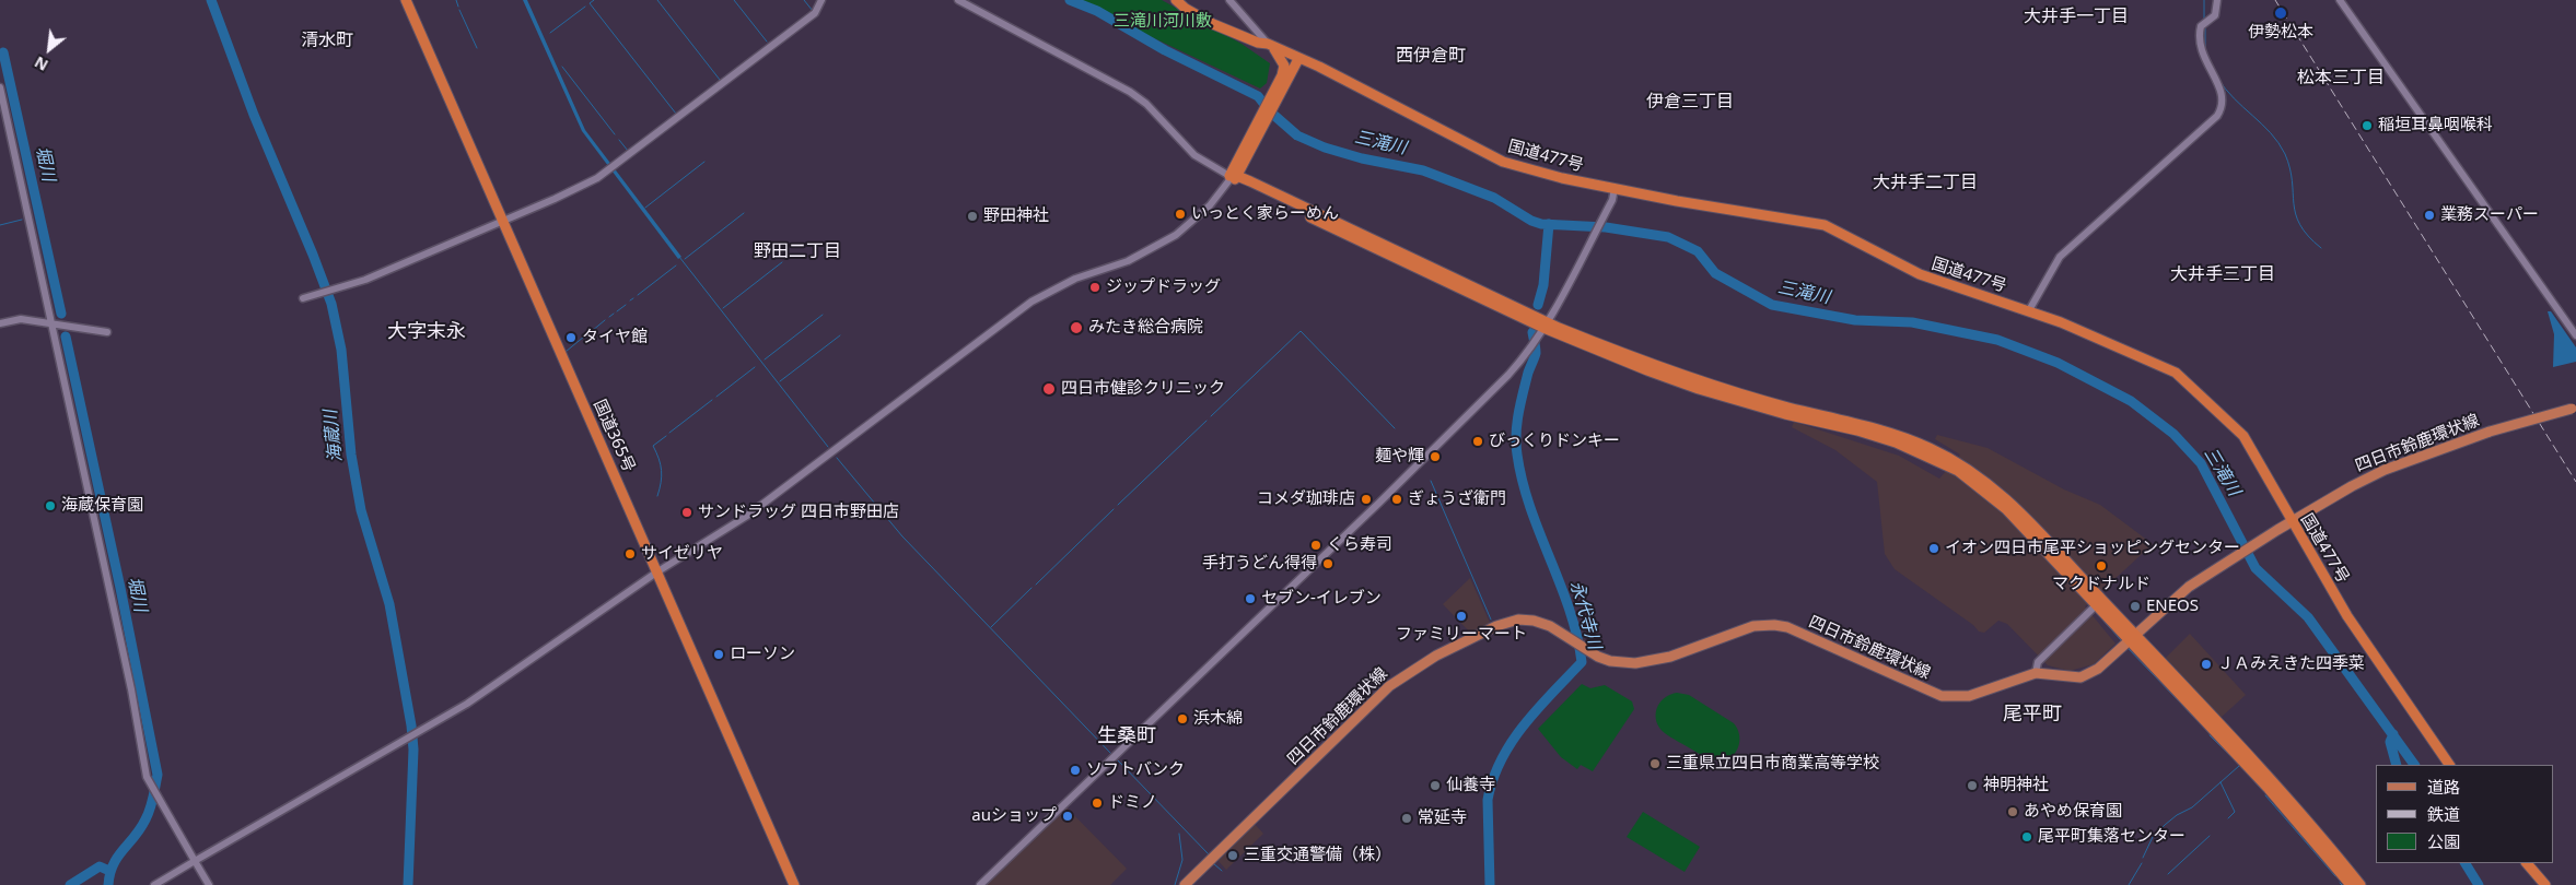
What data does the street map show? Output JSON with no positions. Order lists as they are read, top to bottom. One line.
{"streets":{"highway":["国道477号","国道365号"],"main road":["四日市鈴鹿環状線"]},"crossings":[["国道477号","四日市鈴鹿環状線"]],"districts":["大井手一丁目","清水町","西伊倉町","松本三丁目","伊倉三丁目","大井手二丁目","野田二丁目","大井手三丁目","大字末永","尾平町","生桑町"],"water":["三滝川","堀川","海蔵川","永代寺川"],"parks":["三滝川河川敷"],"places":["伊勢松本","稲垣耳鼻咽喉科","いっとく家らーめん","業務スーパー","野田神社","ジップドラッグ","みたき総合病院","タイヤ館","四日市健診クリニック","びっくりドンキー","麺や輝","コメダ珈琲店","ぎょうざ衛門","海蔵保育園","サンドラッグ 四日市野田店","くら寿司","イオン四日市尾平ショッピングセンター","サイゼリヤ","手打うどん得得","マクドナルド","セブン-イレブン","ENEOS","ファミリーマート","ローソン","ＪＡみえきた四季菜","浜木綿","三重県立四日市商業高等学校","ソフトバンク","仙養寺","神明神社","ドミノ","あやめ保育園","auショップ","常延寺","尾平町集落センター","三重交通警備（株）"],"legend":["道路","鉄道","公園"],"north":"bottom left"}
